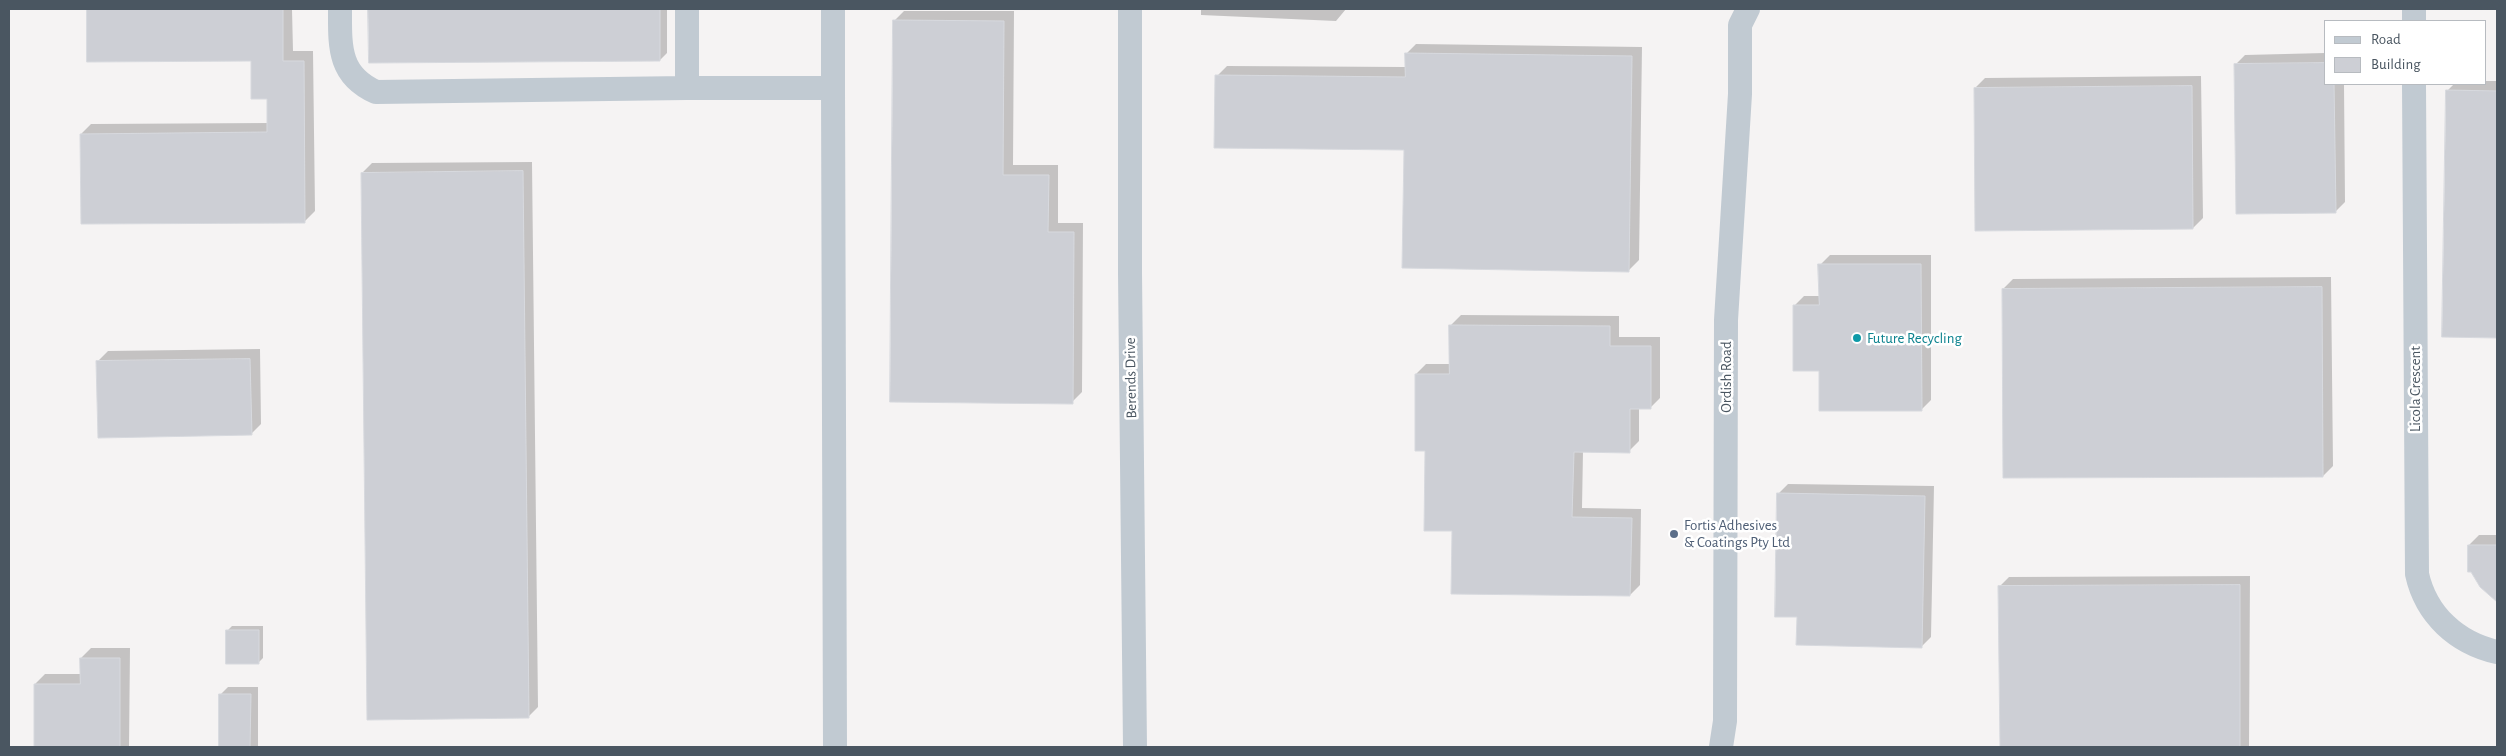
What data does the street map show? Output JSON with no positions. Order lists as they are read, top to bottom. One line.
{"streets":{"street":["Ordish Road","Berends Drive","Licola Crescent"]},"places":["Future Recycling","Fortis Adhesives & Coatings Pty Ltd"],"legend":["Road","Building"]}
